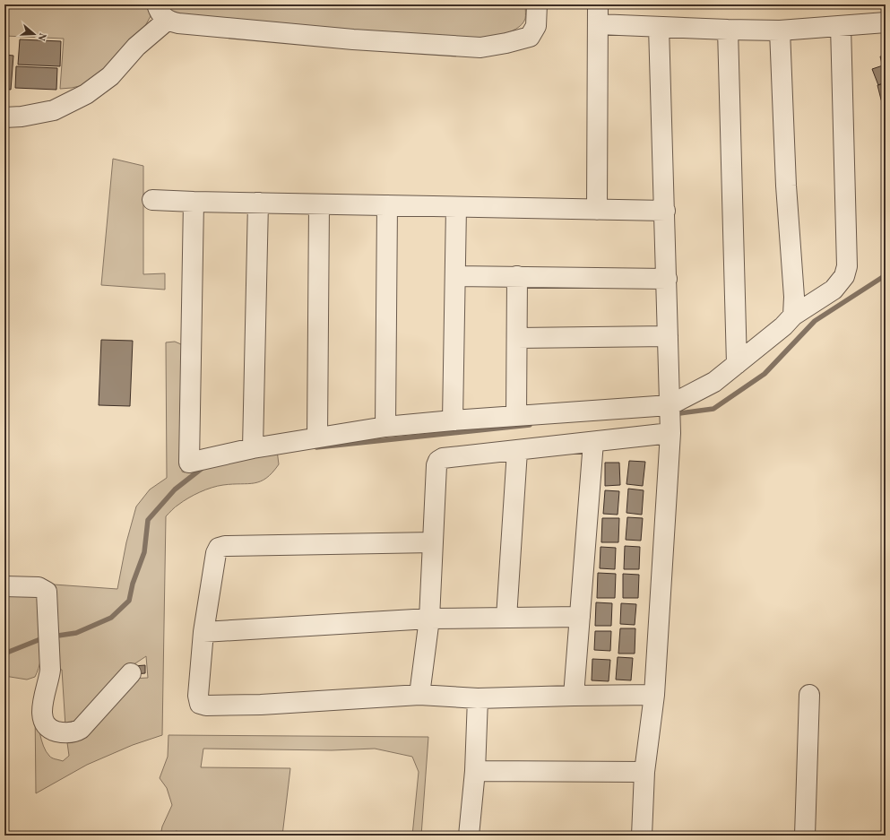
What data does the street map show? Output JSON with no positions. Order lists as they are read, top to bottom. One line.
{"north":"right"}
